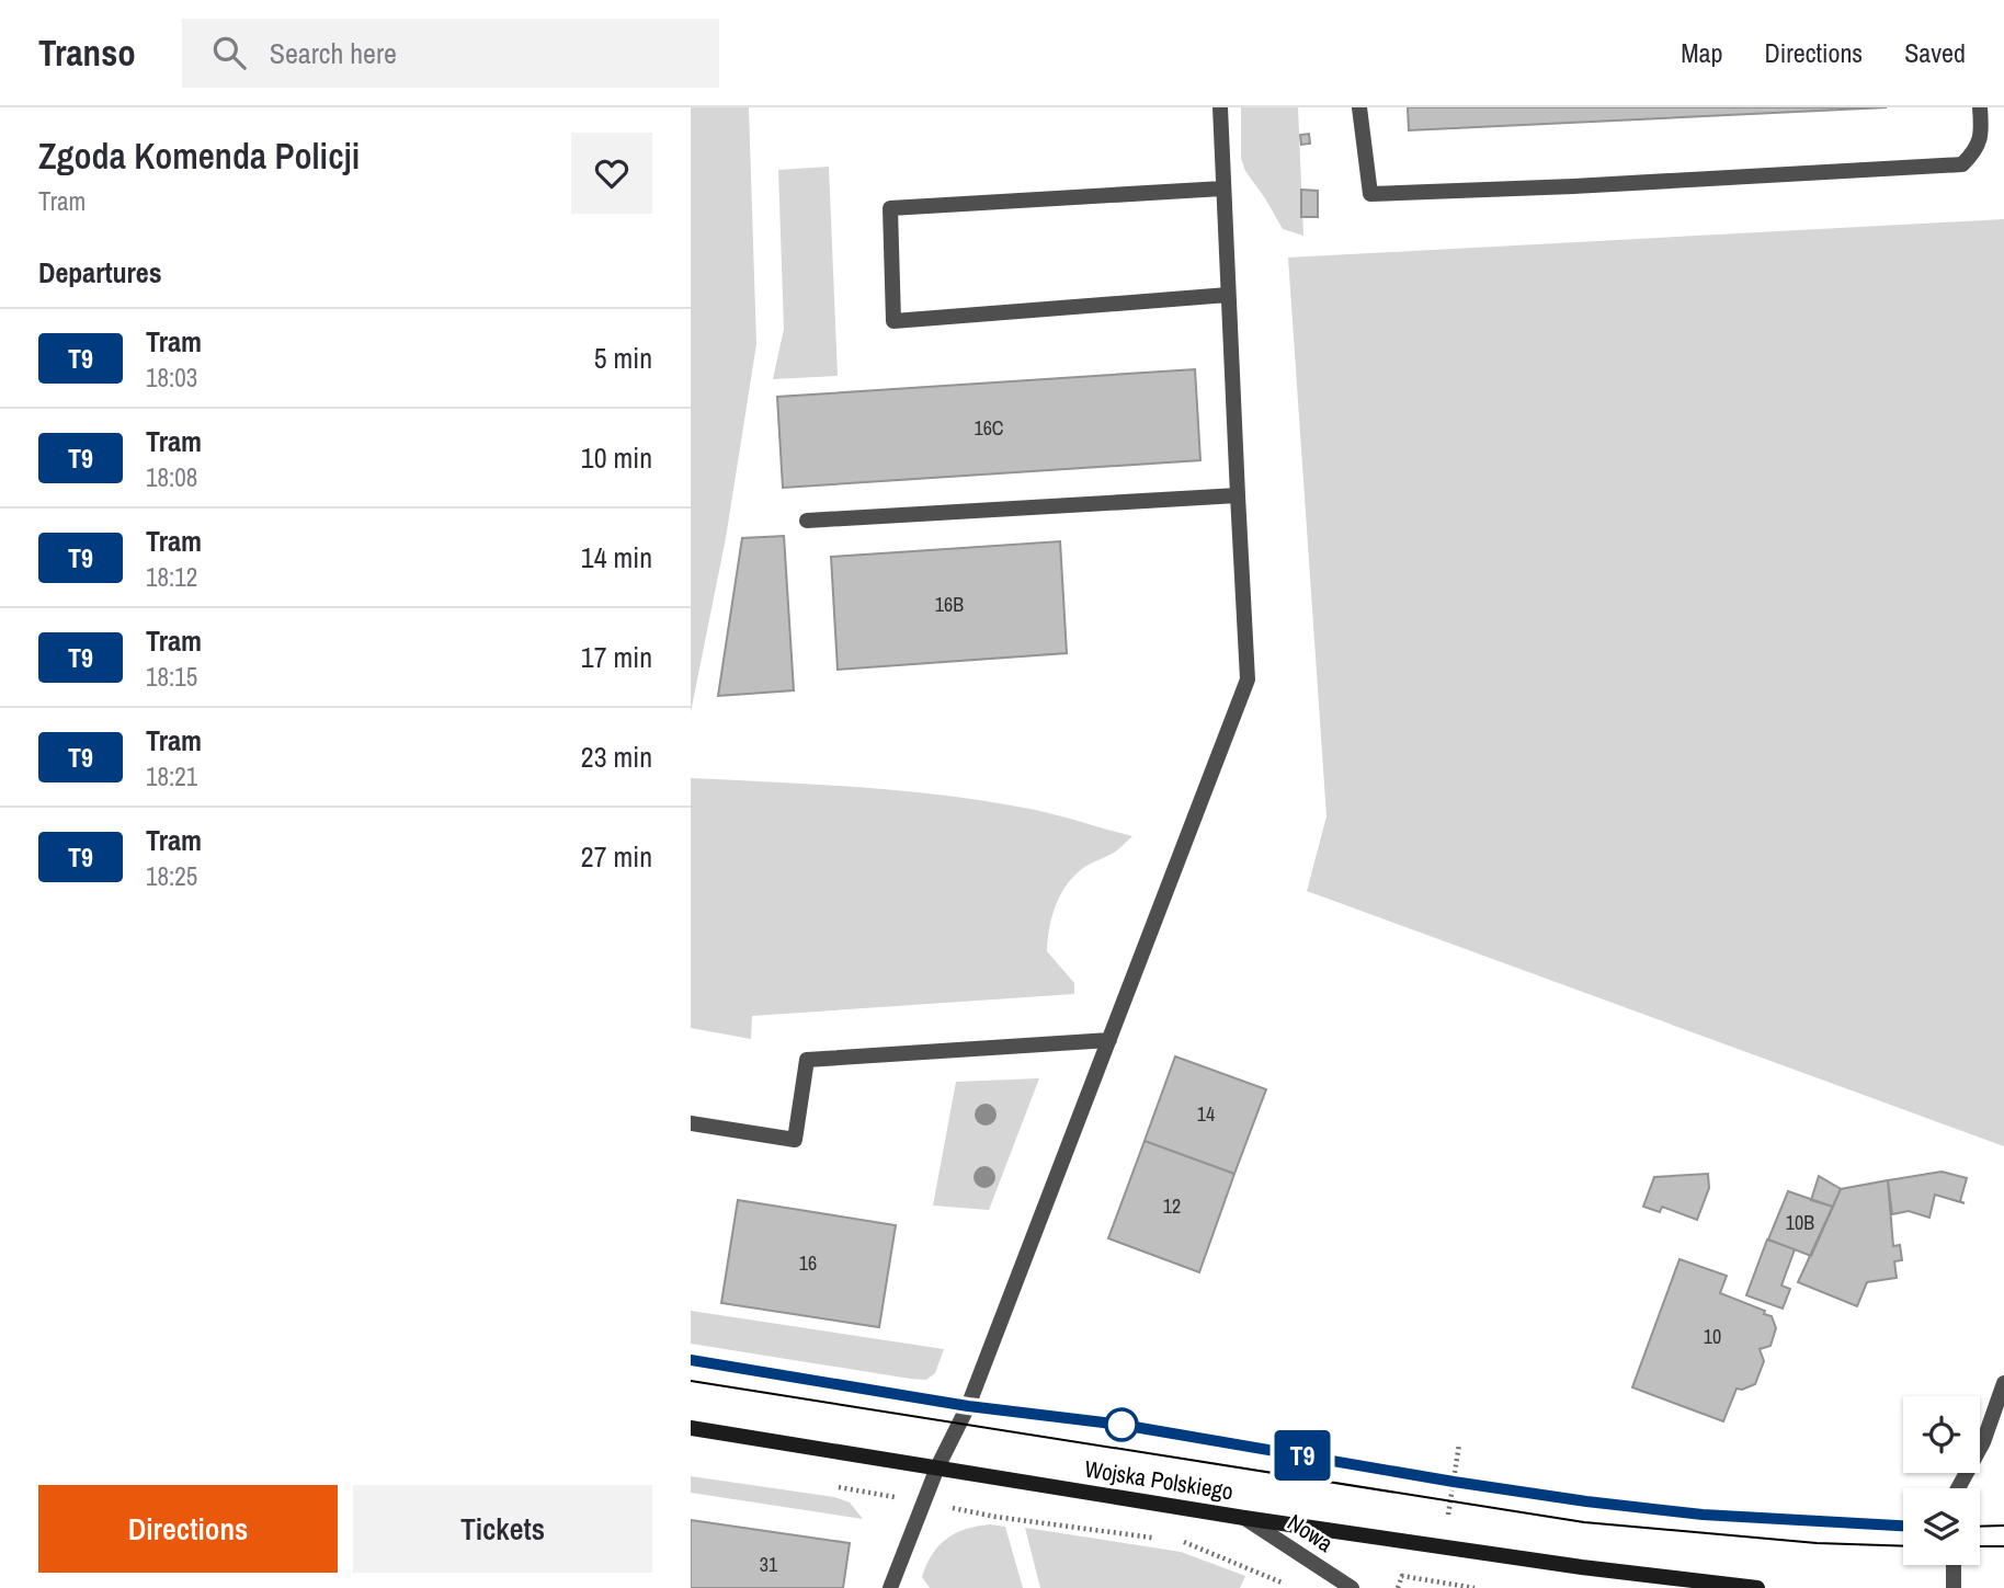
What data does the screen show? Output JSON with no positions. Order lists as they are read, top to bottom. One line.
{"streets":{"street":["Wojska Polskiego","Nowa"]},"crossings":[["Wojska Polskiego","Nowa"]],"lines":["tram line T9"],"house_numbers":["16C","16B","14","12","10B","16","10","31"],"page":{"header":"Transo","search":"Search here","nav":["Map","Directions","Saved"],"heading":[["Zgoda Komenda Policji","Tram"],"Departures"],"on_map":"T9","list":[{"mark":"T9","name":"Tram","note":"18:03","value":"5 min"},{"mark":"T9","name":"Tram","note":"18:08","value":"10 min"},{"mark":"T9","name":"Tram","note":"18:12","value":"14 min"},{"mark":"T9","name":"Tram","note":"18:15","value":"17 min"},{"mark":"T9","name":"Tram","note":"18:21","value":"23 min"},{"mark":"T9","name":"Tram","note":"18:25","value":"27 min"}],"buttons":["Directions","Tickets"]}}
